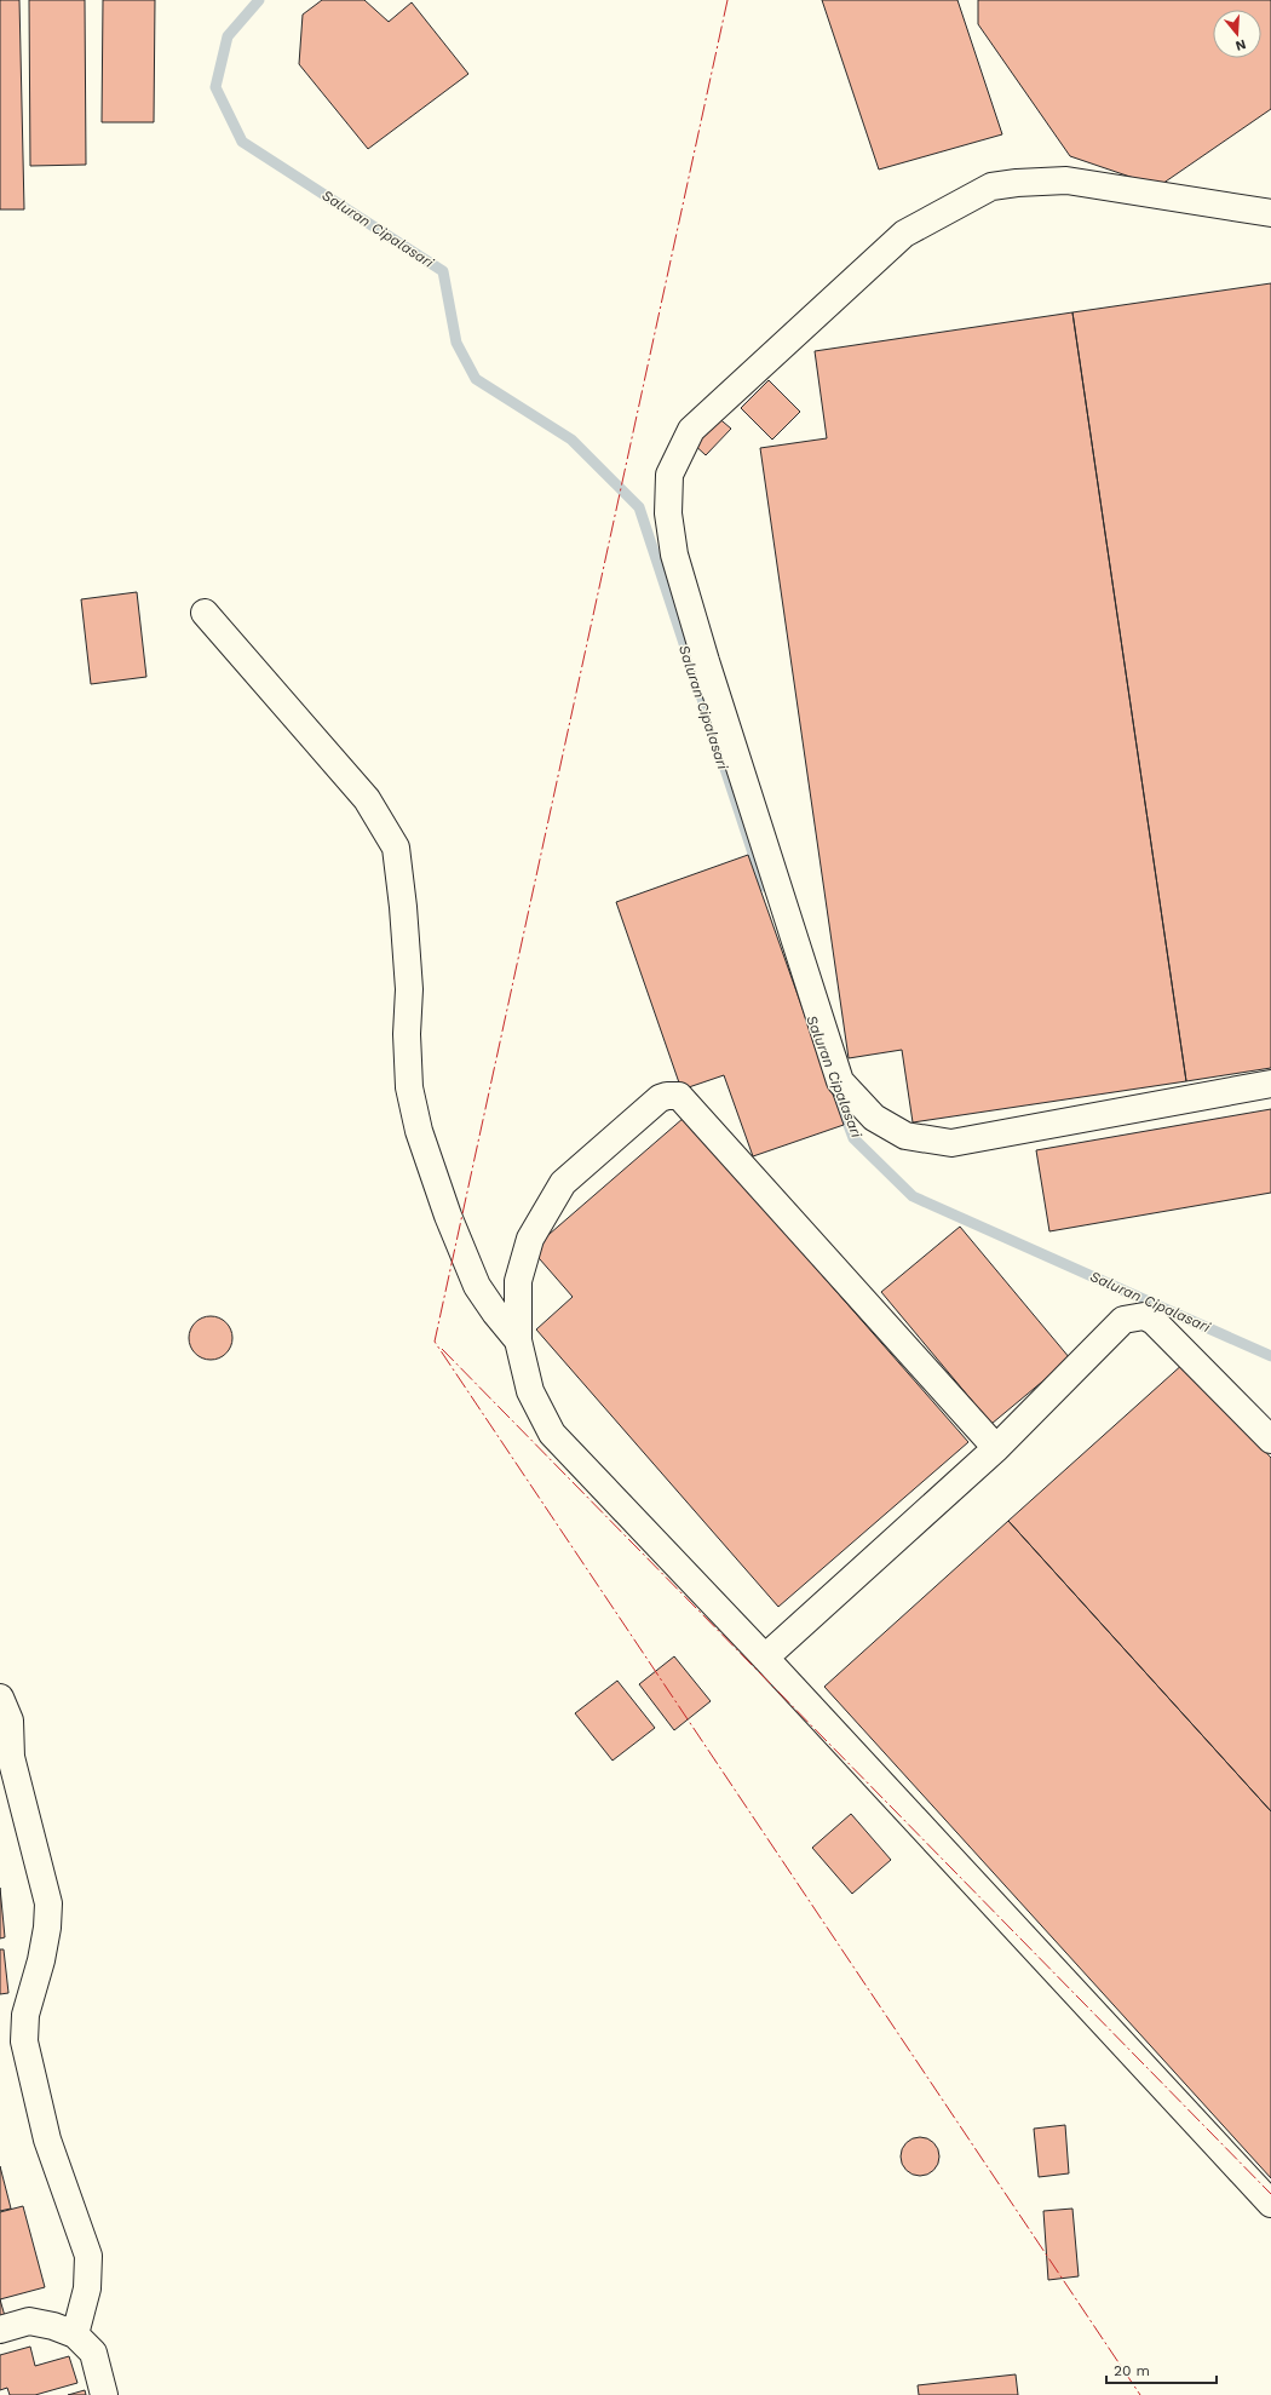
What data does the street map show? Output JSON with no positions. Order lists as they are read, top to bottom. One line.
{"water":["Saluran Cipalasari"],"scale_bar":"20 m","north":"bottom"}
